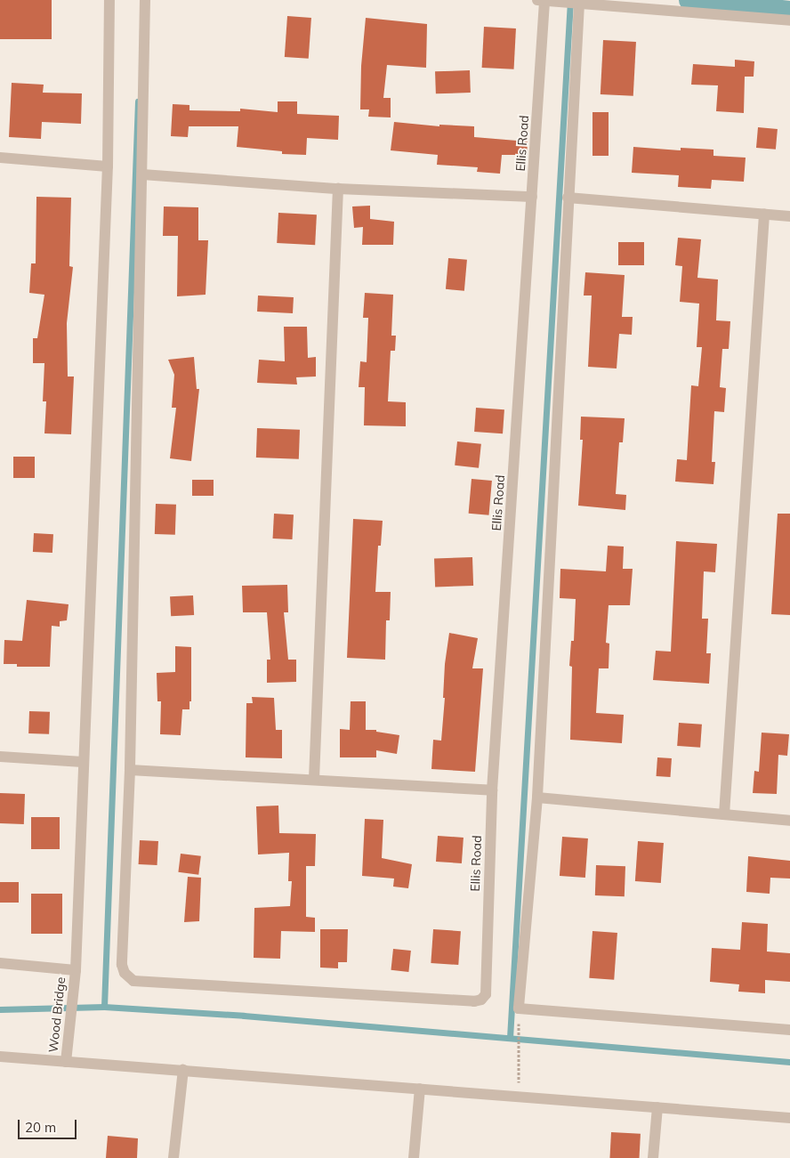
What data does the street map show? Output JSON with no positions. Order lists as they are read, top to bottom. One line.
{"streets":{"street":["Ellis Road","Wood Bridge"]},"scale_bar":"20 m"}
